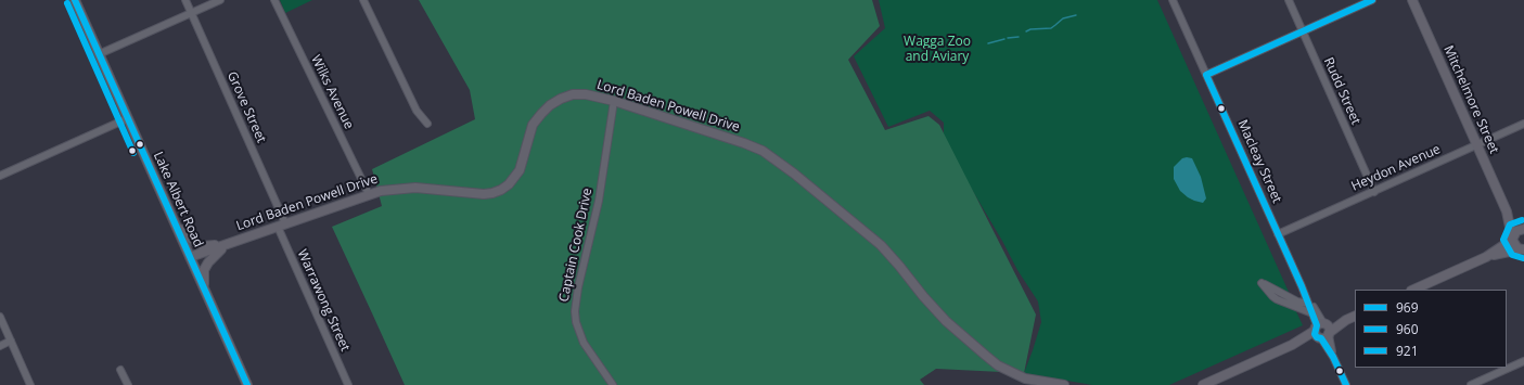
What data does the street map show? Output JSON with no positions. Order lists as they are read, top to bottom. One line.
{"streets":{"street":["Rudd Street","Wilks Avenue","Mitchelmore Street","Lord Baden Powell Drive","Grove Street","Macleay Street","Heydon Avenue","Lake Albert Road","Captain Cook Drive","Warrawong Street"]},"crossings":[["Rudd Street","Heydon Avenue"],["Wilks Avenue","Lord Baden Powell Drive"],["Mitchelmore Street","Heydon Avenue"],["Lord Baden Powell Drive","Grove Street"],["Lord Baden Powell Drive","Lake Albert Road"],["Lord Baden Powell Drive","Captain Cook Drive"],["Lord Baden Powell Drive","Warrawong Street"],["Grove Street","Warrawong Street"],["Macleay Street","Heydon Avenue"]],"parks":["Wagga Zoo and Aviary"],"lines":["transit line 969","transit line 960","transit line 921"],"legend":["969","960","921"]}
